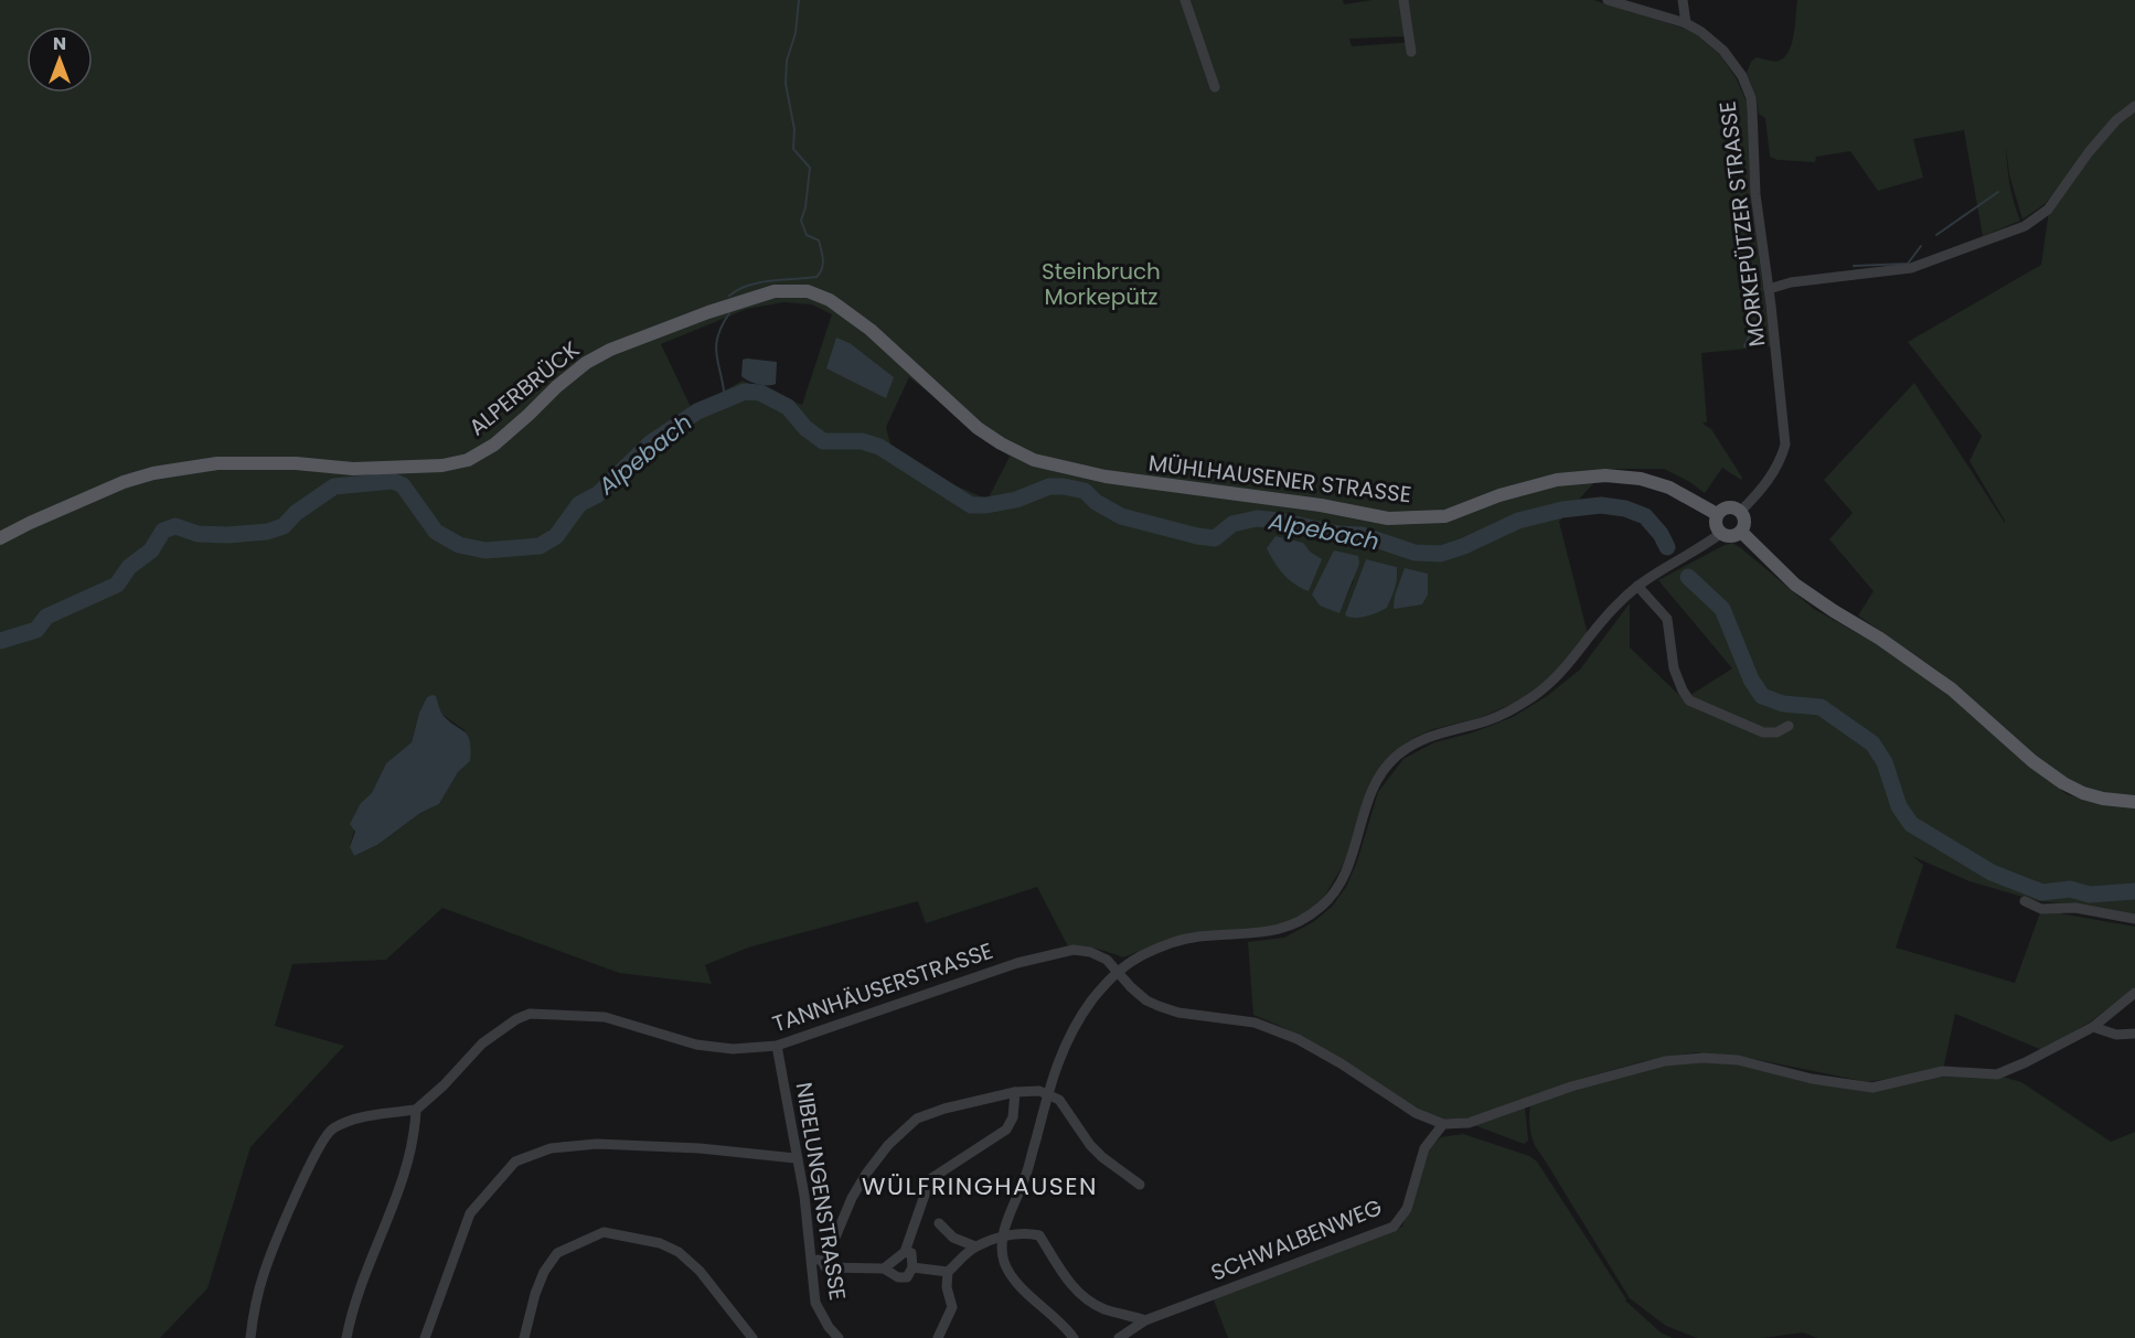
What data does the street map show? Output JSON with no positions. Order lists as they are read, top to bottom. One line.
{"streets":{"main road":["ALPERBRÜCK","MÜHLHAUSENER STRASSE"],"street":["MORKEPÜTZER STRASSE","TANNHÄUSERSTRASSE","NIBELUNGENSTRASSE","SCHWALBENWEG"]},"crossings":[["MORKEPÜTZER STRASSE","MÜHLHAUSENER STRASSE"],["ALPERBRÜCK","MÜHLHAUSENER STRASSE"],["TANNHÄUSERSTRASSE","NIBELUNGENSTRASSE"],["TANNHÄUSERSTRASSE","SCHWALBENWEG"]],"districts":["WÜLFRINGHAUSEN"],"water":["Alpebach"],"parks":["Steinbruch Morkepütz"],"north":"top"}
